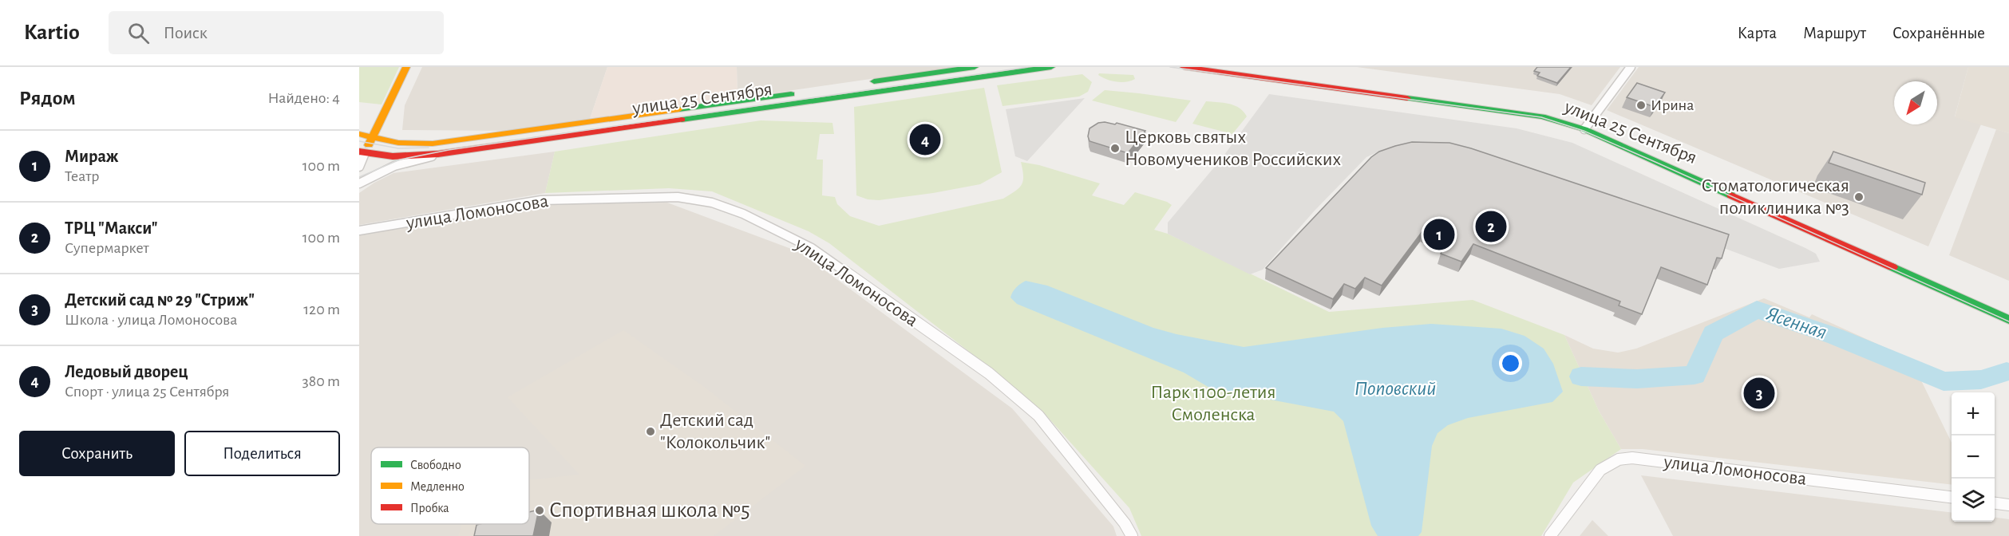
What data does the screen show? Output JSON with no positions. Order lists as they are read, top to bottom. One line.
{"streets":{"main road":["улица 25 Сентября"],"street":["улица Ломоносова"]},"water":["Ясенная","Поповский"],"parks":["Парк 1100-летия Смоленска"],"places":["Ирина","Церковь святых Новомучеников Российских","Стоматологическая поликлиника №3","Детский сад \"Колокольчик\"","Спортивная школа №5"],"legend":["Свободно","Медленно","Пробка"],"north":"bottom left","page":{"header":"Kartio","search":"Поиск","nav":["Карта","Маршрут","Сохранённые"],"heading":["Рядом","Найдено: 4"],"pins":["4","2","1","3"],"list":[{"mark":"1","name":"Мираж","note":"Театр","value":"100 m"},{"mark":"2","name":"ТРЦ \"Макси\"","note":"Супермаркет","value":"100 m"},{"mark":"3","name":"Детский сад № 29 \"Стриж\"","note":"Школа · улица Ломоносова","value":"120 m"},{"mark":"4","name":"Ледовый дворец","note":"Спорт · улица 25 Сентября","value":"380 m"}],"map_buttons":["+","−"],"buttons":["Сохранить","Поделиться"]}}
